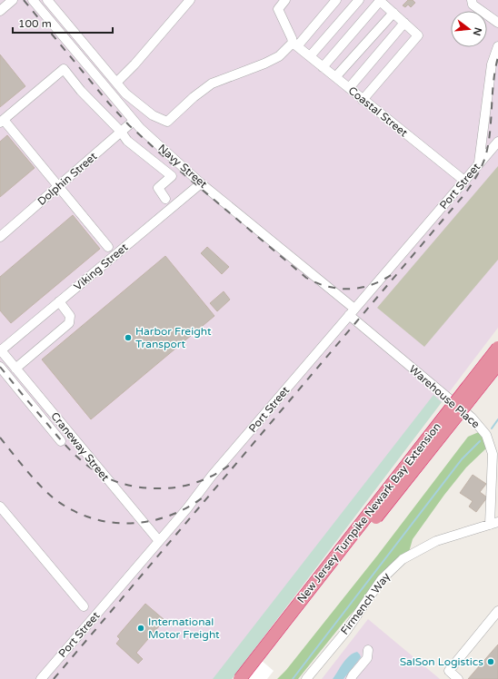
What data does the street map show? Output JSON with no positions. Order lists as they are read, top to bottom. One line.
{"streets":{"highway":["New Jersey Turnpike Newark Bay Extension"],"street":["Coastal Street","Navy Street","Dolphin Street","Port Street","Viking Street","Warehouse Place","Craneway Street","Firmench Way"]},"crossings":[["Coastal Street","Port Street"],["Navy Street","Dolphin Street"],["Navy Street","Port Street"],["Navy Street","Viking Street"],["Navy Street","Warehouse Place"],["Port Street","Warehouse Place"],["Port Street","Craneway Street"],["Viking Street","Craneway Street"],["Warehouse Place","Firmench Way"]],"places":["Harbor Freight Transport","International Motor Freight","SalSon Logistics"],"scale_bar":"100 m","north":"right"}
